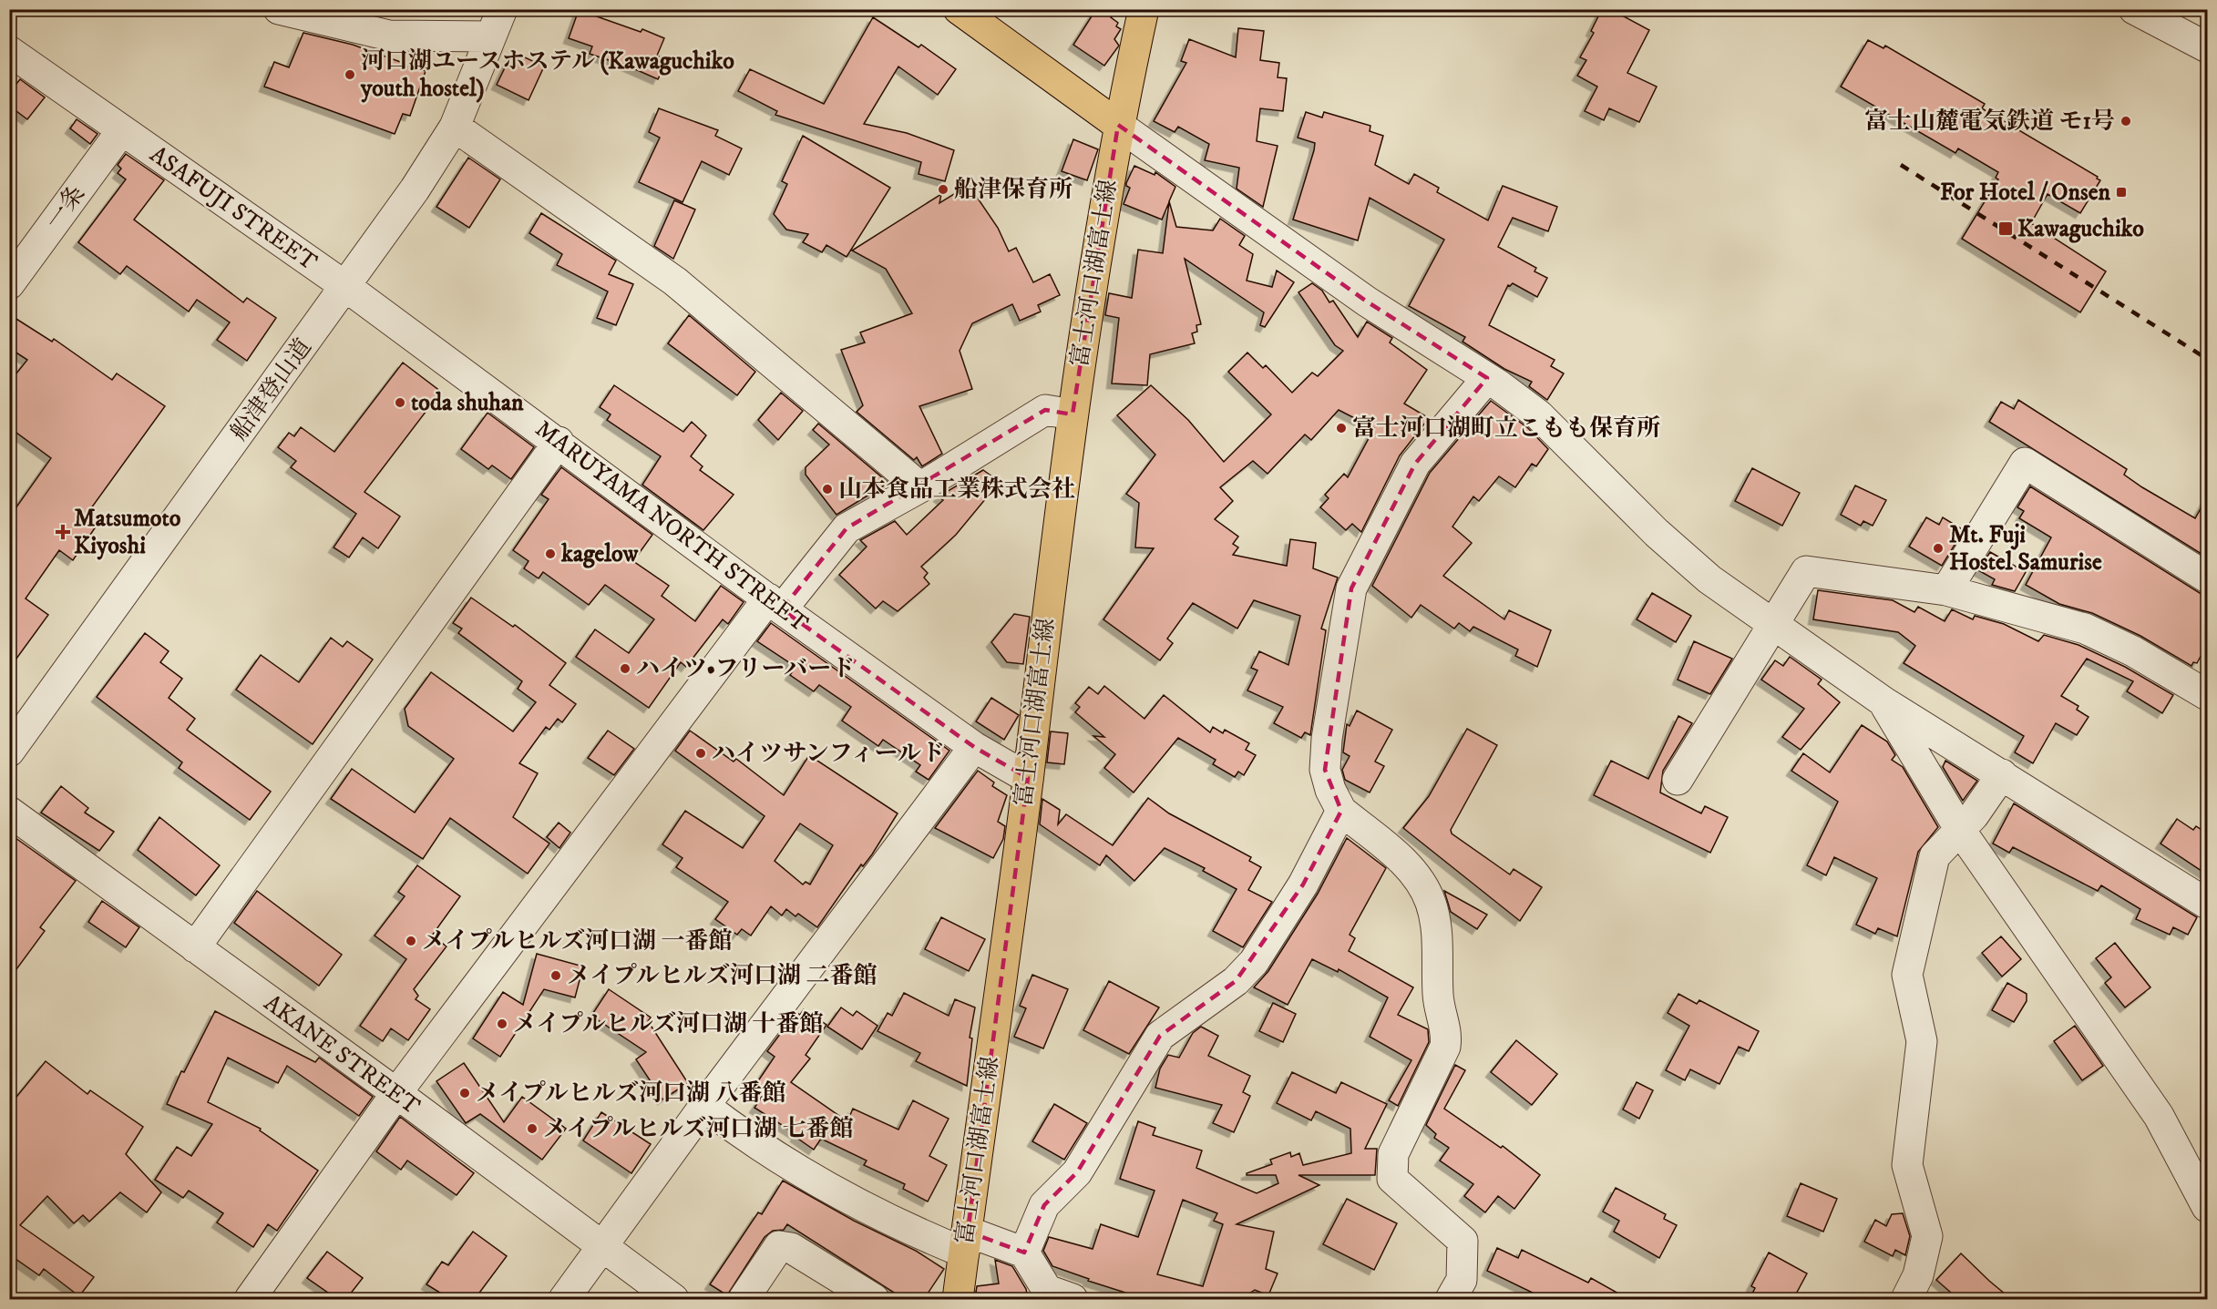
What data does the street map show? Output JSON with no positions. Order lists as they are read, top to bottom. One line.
{"streets":{"main road":["富士河口湖富士線"],"street":["一条","ASAFUJI STREET","船津登山道","MARUYAMA NORTH STREET","AKANE STREET"]},"crossings":[["一条","ASAFUJI STREET"],["ASAFUJI STREET","船津登山道"],["ASAFUJI STREET","MARUYAMA NORTH STREET"],["富士河口湖富士線","MARUYAMA NORTH STREET"],["船津登山道","MARUYAMA NORTH STREET"]],"places":{"other":["河口湖ユースホステル (Kawaguchiko youth hostel)","富士山麓電気鉄道 モ1号","船津保育所","toda shuhan","富士河口湖町立こもも保育所","山本食品工業株式会社","Mt. Fuji Hostel Samurise","kagelow","ハイツ•フリーバード","ハイツサンフィールド","メイプルヒルズ河口湖 一番館","メイプルヒルズ河口湖 二番館","メイプルヒルズ河口湖 十番館","メイプルヒルズ河口湖 八番館","メイプルヒルズ河口湖 七番館"],"transit":["For Hotel / Onsen","Kawaguchiko"],"health":["Matsumoto Kiyoshi"]}}
